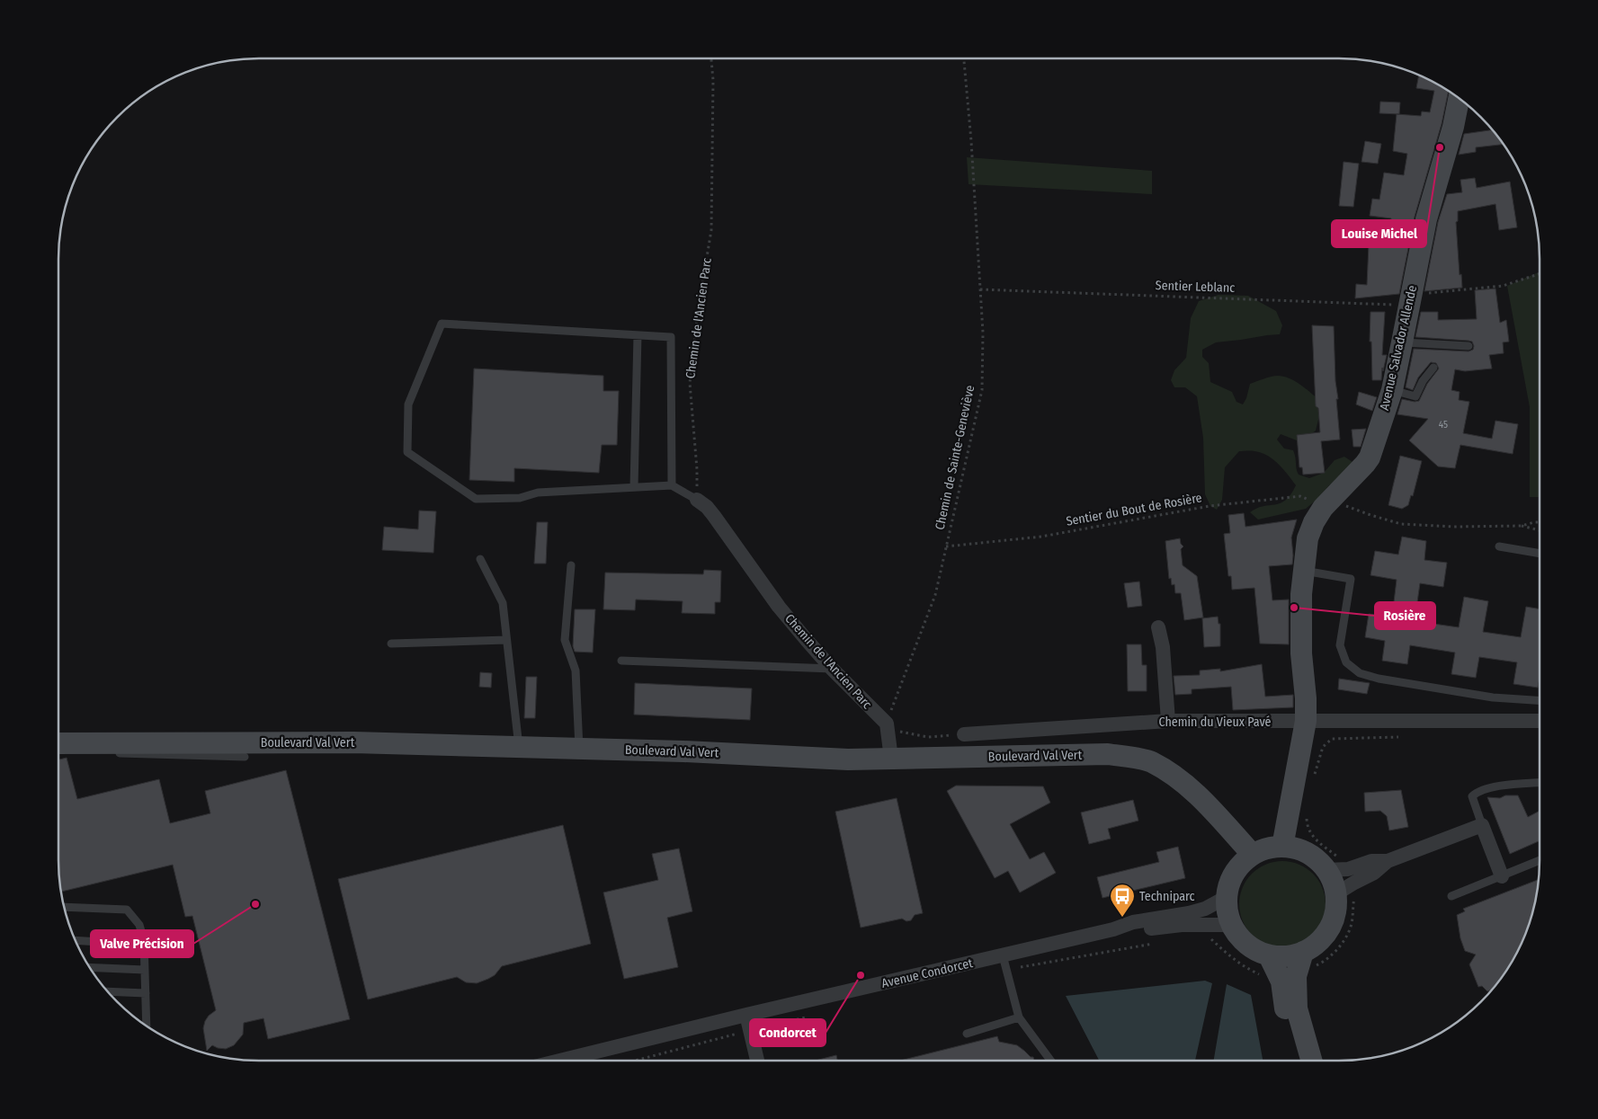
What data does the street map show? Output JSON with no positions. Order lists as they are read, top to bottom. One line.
{"streets":{"street":["Chemin de l'Ancien Parc","Avenue Salvador Allende","Chemin du Vieux Pavé","Boulevard Val Vert","Avenue Condorcet"],"path":["Sentier Leblanc","Chemin de Sainte-Geneviève","Sentier du Bout de Rosière"]},"crossings":[["Sentier Leblanc","Avenue Salvador Allende"],["Sentier Leblanc","Chemin de Sainte-Geneviève"],["Chemin de l'Ancien Parc","Chemin de Sainte-Geneviève"],["Avenue Salvador Allende","Sentier du Bout de Rosière"],["Avenue Salvador Allende","Chemin du Vieux Pavé"],["Avenue Salvador Allende","Boulevard Val Vert"],["Avenue Salvador Allende","Avenue Condorcet"],["Chemin de Sainte-Geneviève","Sentier du Bout de Rosière"],["Boulevard Val Vert","Avenue Condorcet"]],"places":{"other":["Louise Michel","Rosière","Valve Précision","Condorcet"],"bus stop":["Techniparc"]},"house_numbers":["45"]}
